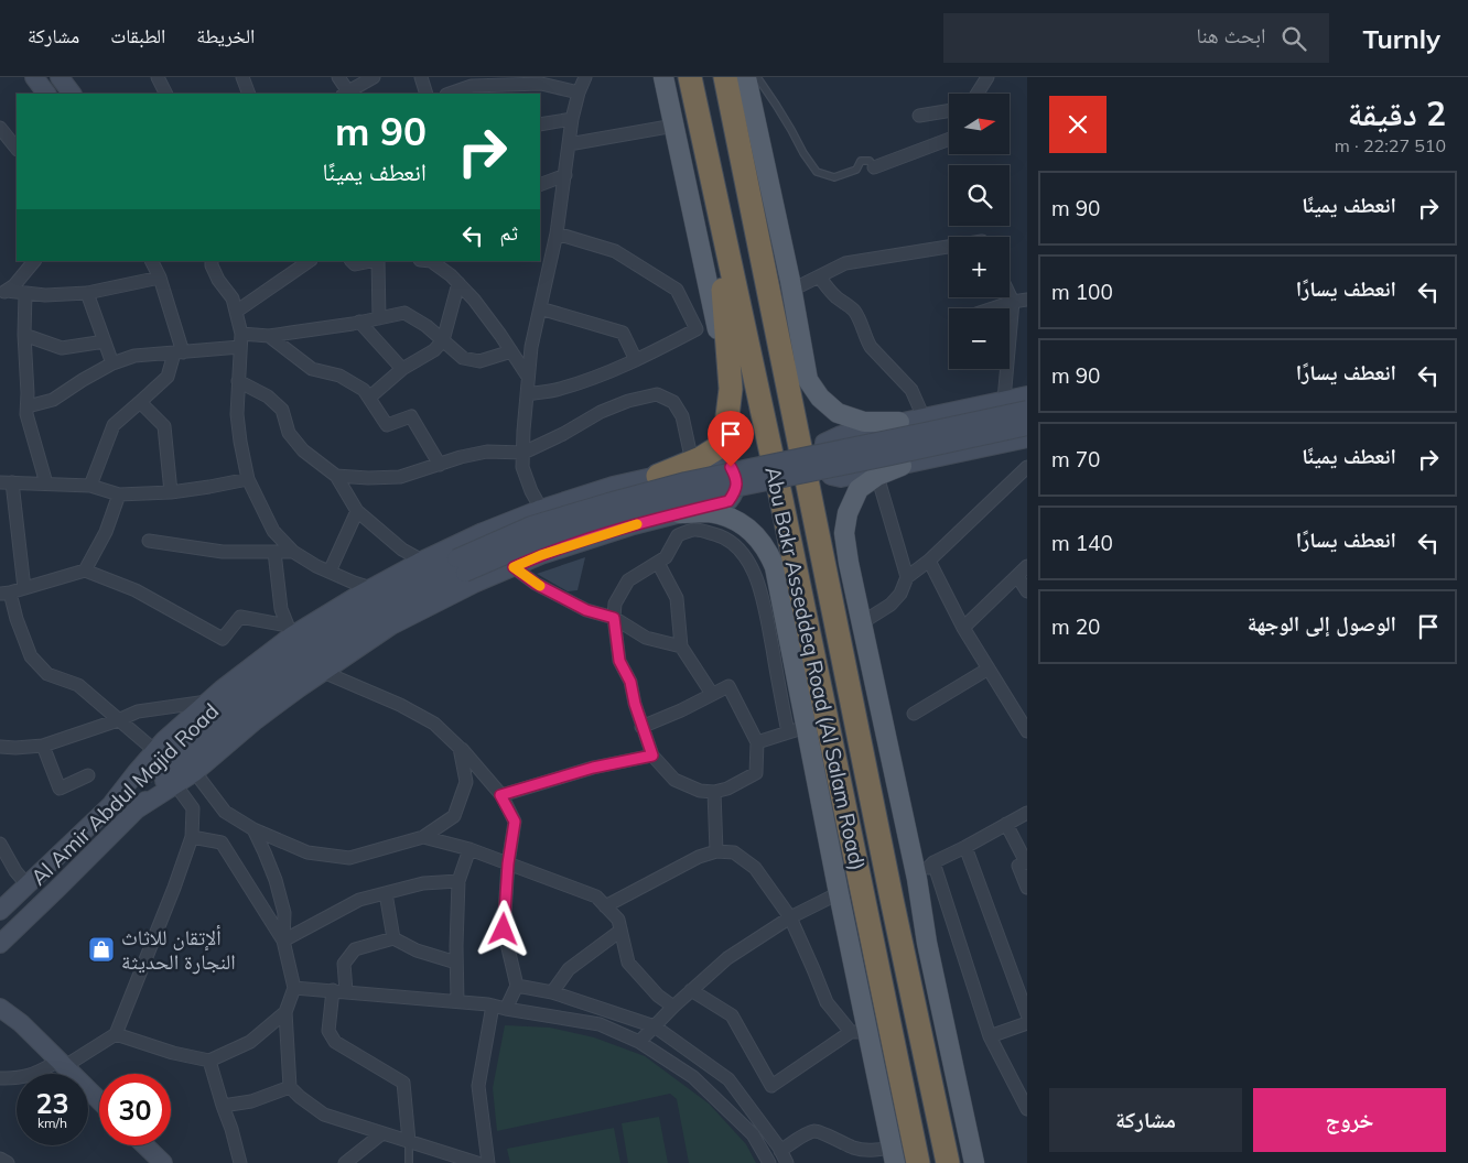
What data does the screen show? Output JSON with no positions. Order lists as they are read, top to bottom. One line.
{"streets":{"highway":["Abu Bakr Asseddeq Road (Al Salam Road)"],"main road":["Al Amir Abdul Majid Road"]},"places":{"shop":["ألإتقان للاثاث النجارة الحديثة"]},"north":"right","page":{"header":"Turnly","search":"ابحث هنا","nav":["الخريطة","الطبقات","مشاركة"],"heading":["2 دقيقة","510 m · 22:27"],"map_buttons":["+","−"],"turn":["90 m","انعطف يمينًا"],"list":[{"name":"انعطف يمينًا","value":"90 m"},{"name":"انعطف يسارًا","value":"100 m"},{"name":"انعطف يسارًا","value":"90 m"},{"name":"انعطف يمينًا","value":"70 m"},{"name":"انعطف يسارًا","value":"140 m"},{"name":"الوصول إلى الوجهة","value":"20 m"}],"then":"ثم","speed":"23 km/h","limit":"30","buttons":["خروج","مشاركة"]}}
